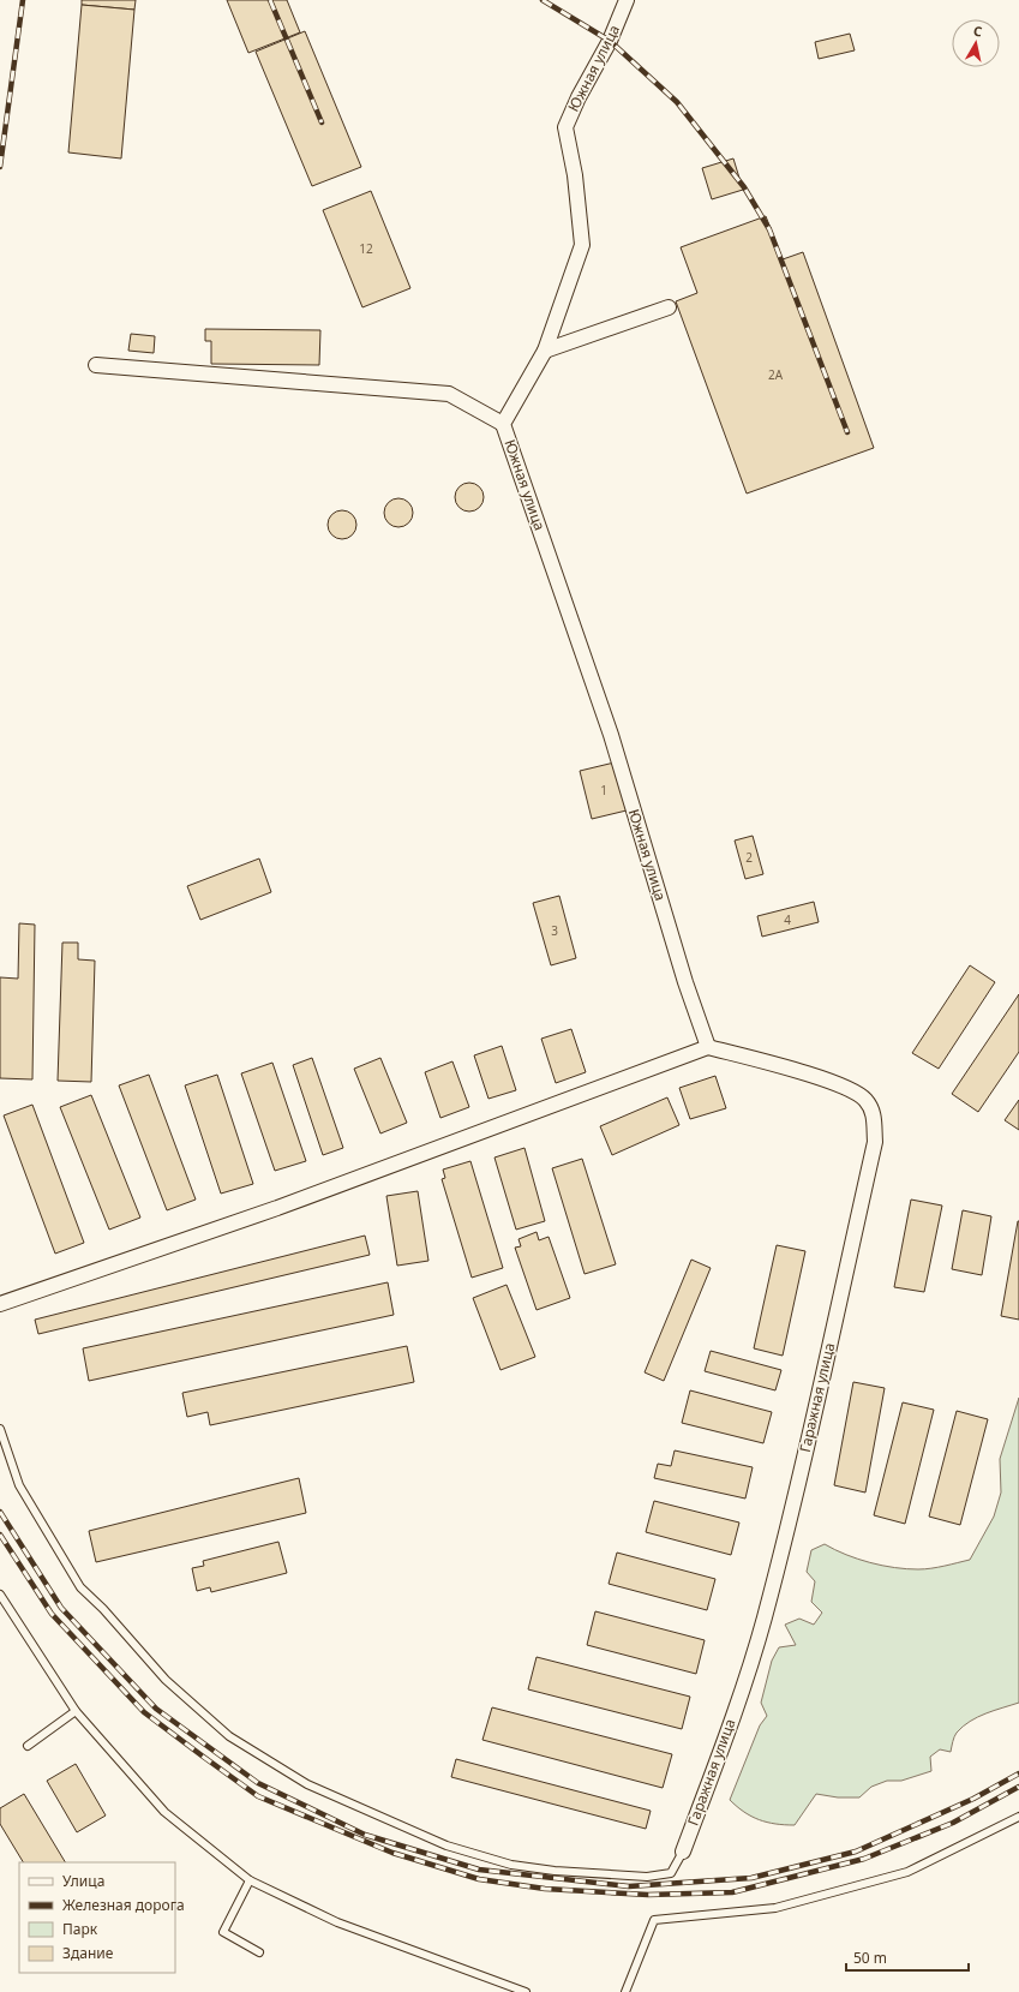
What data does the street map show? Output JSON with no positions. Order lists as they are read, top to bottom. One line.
{"streets":{"street":["Южная улица","Гаражная улица"]},"crossings":[["Южная улица","Гаражная улица"]],"house_numbers":["12","2А","1","2","4","3"],"legend":["Улица","Железная дорога","Парк","Здание"],"scale_bar":"50 m","north":"top"}
